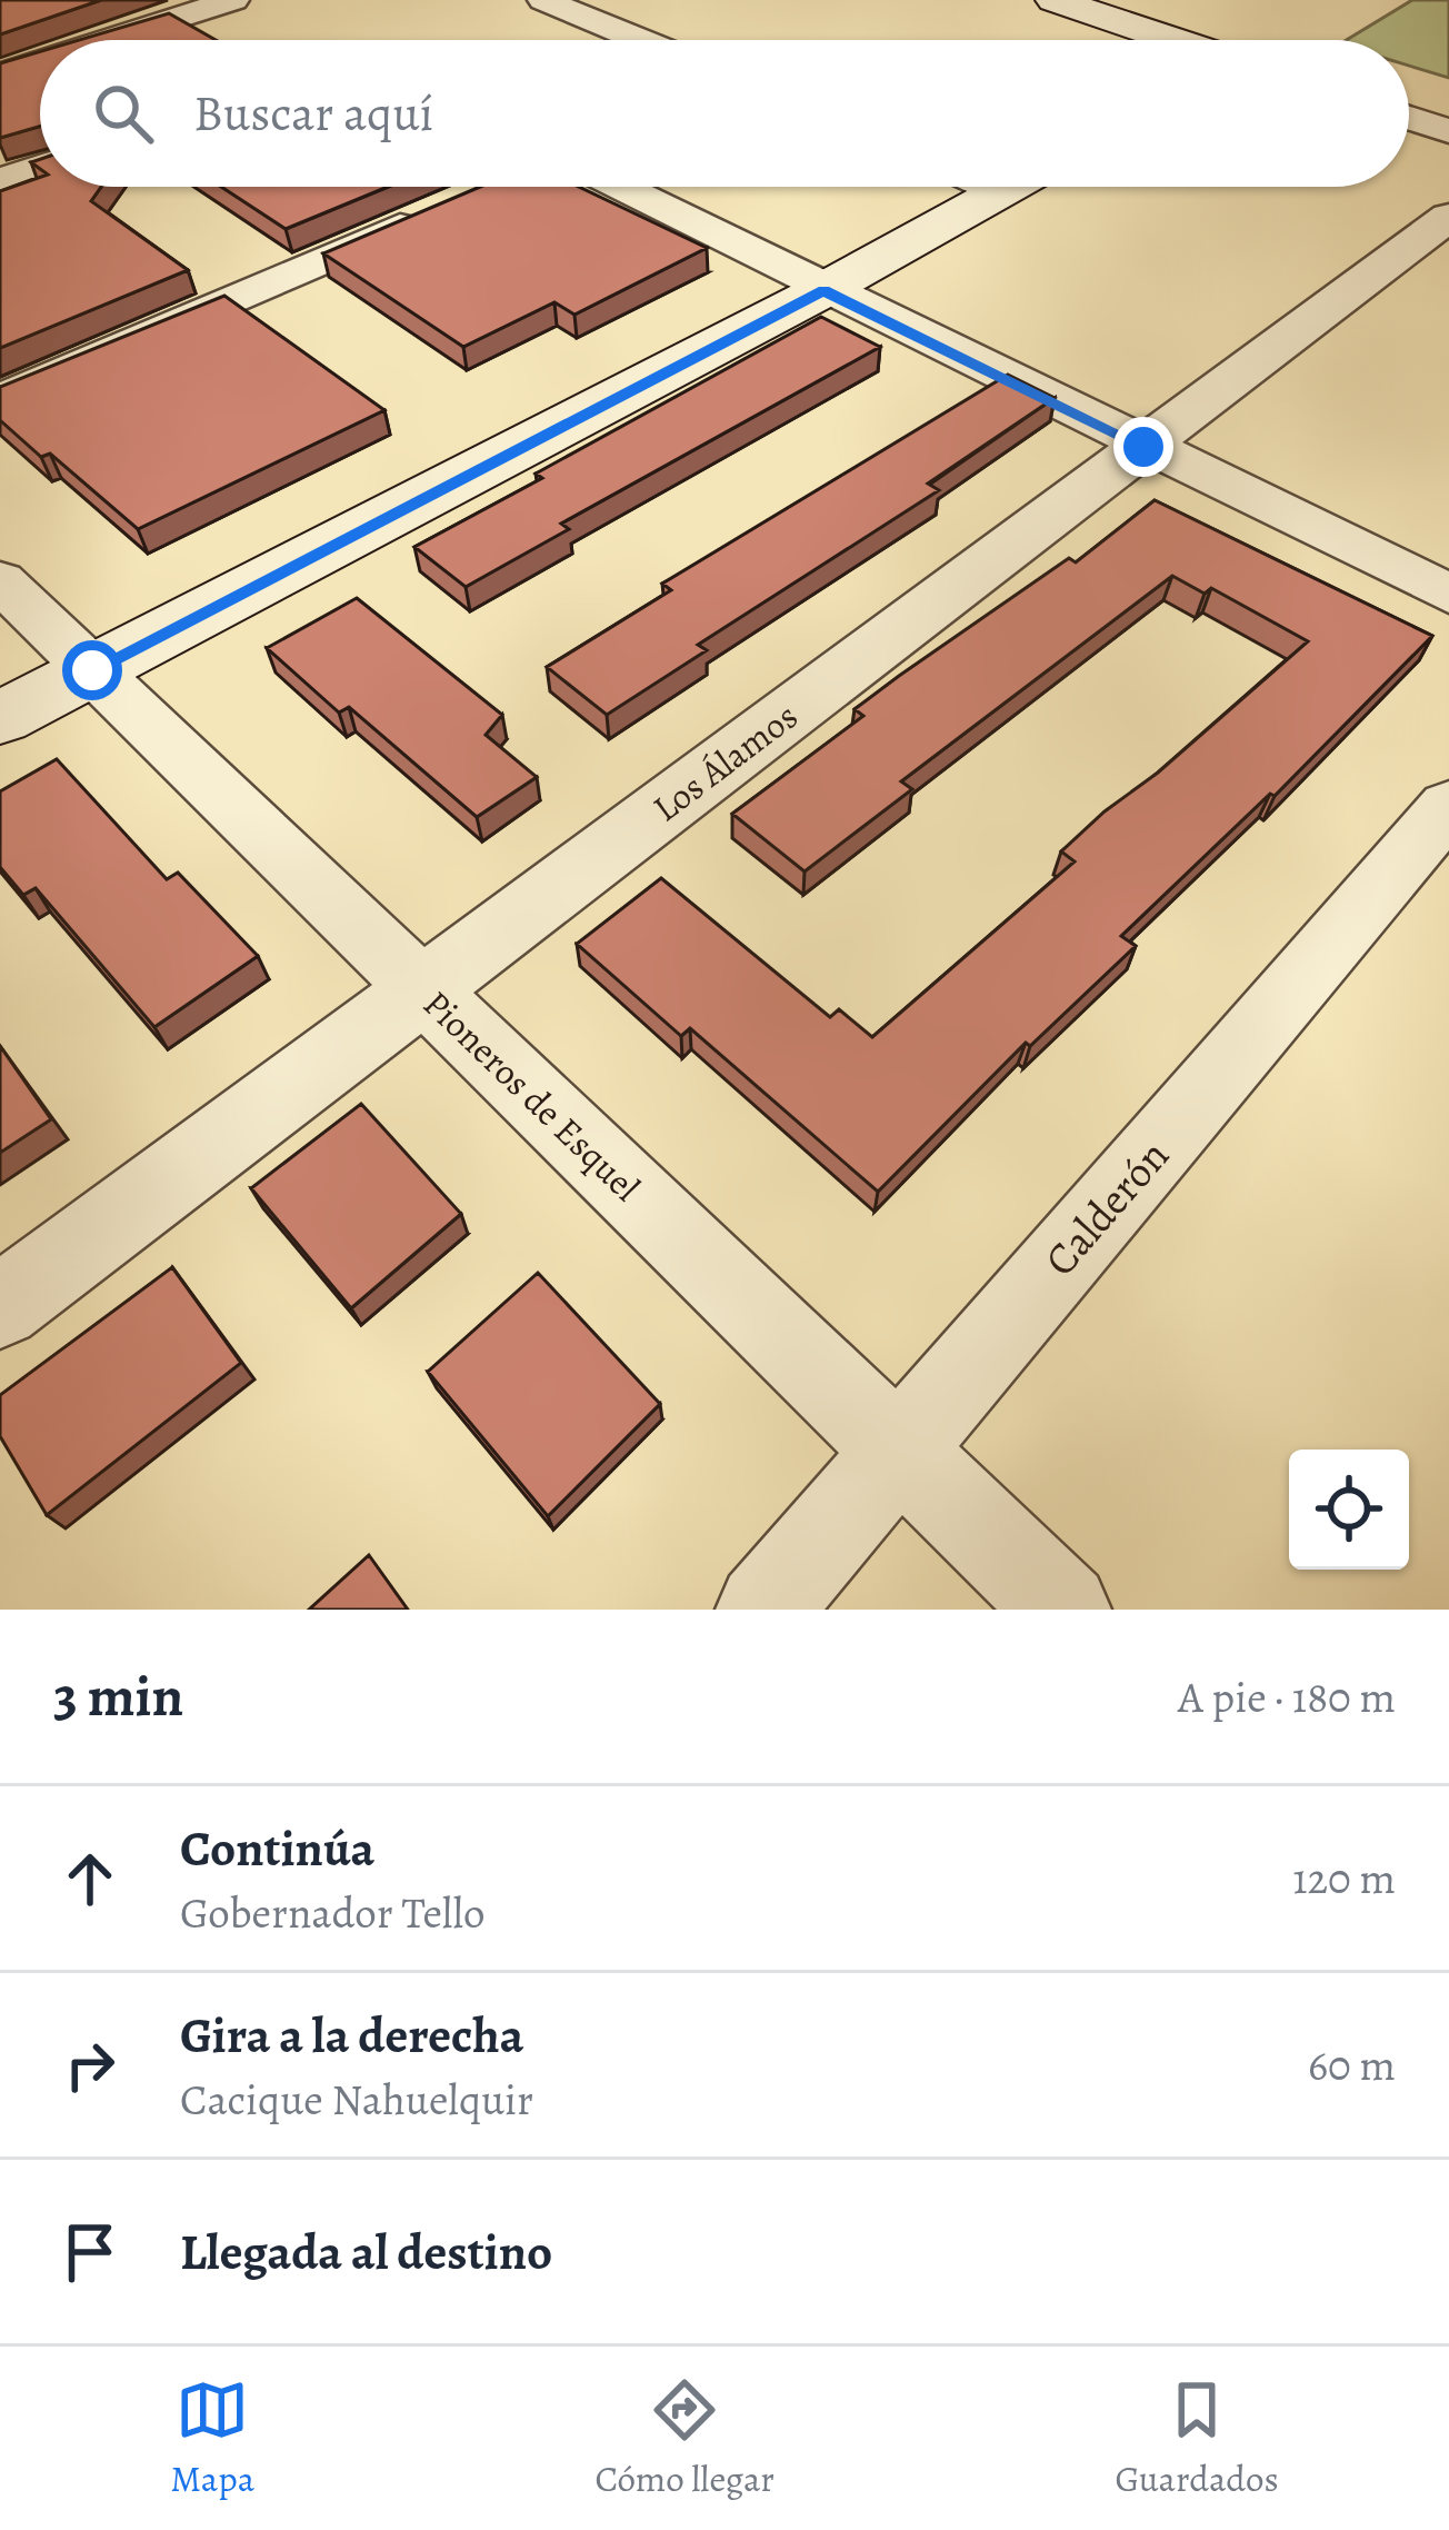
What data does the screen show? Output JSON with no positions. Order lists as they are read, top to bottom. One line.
{"streets":{"street":["Los Álamos","Pioneros de Esquel","Calderón"]},"crossings":[["Los Álamos","Pioneros de Esquel"],["Pioneros de Esquel","Calderón"]],"page":{"search":"Buscar aquí","heading":["3 min","A pie · 180 m"],"list":[["Continúa","Gobernador Tello","120 m"],["Gira a la derecha","Cacique Nahuelquir","60 m"],"Llegada al destino"],"nav":["Mapa","Cómo llegar","Guardados"]}}
